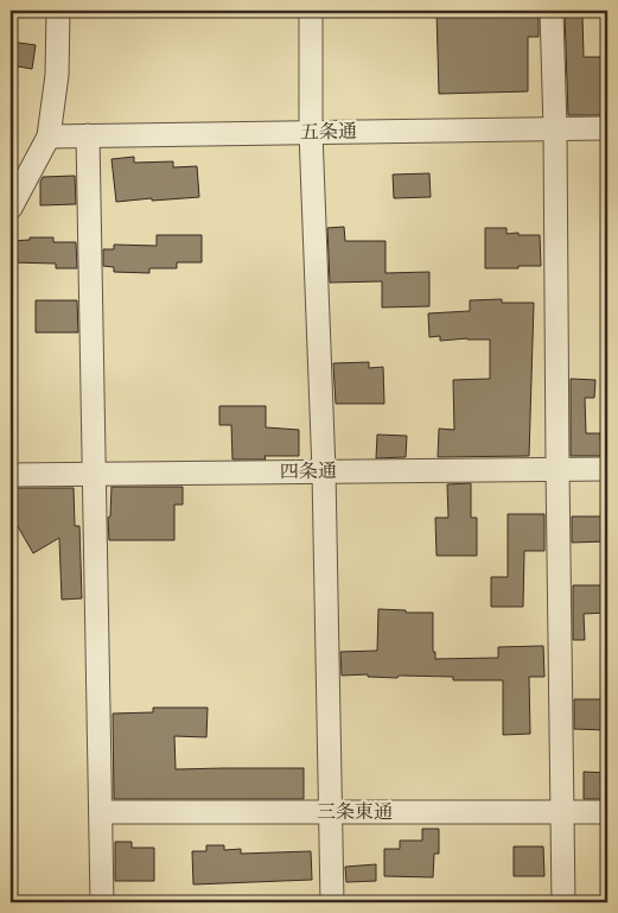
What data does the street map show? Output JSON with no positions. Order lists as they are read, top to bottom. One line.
{"streets":{"street":["五条通","四条通","三条東通"]}}
